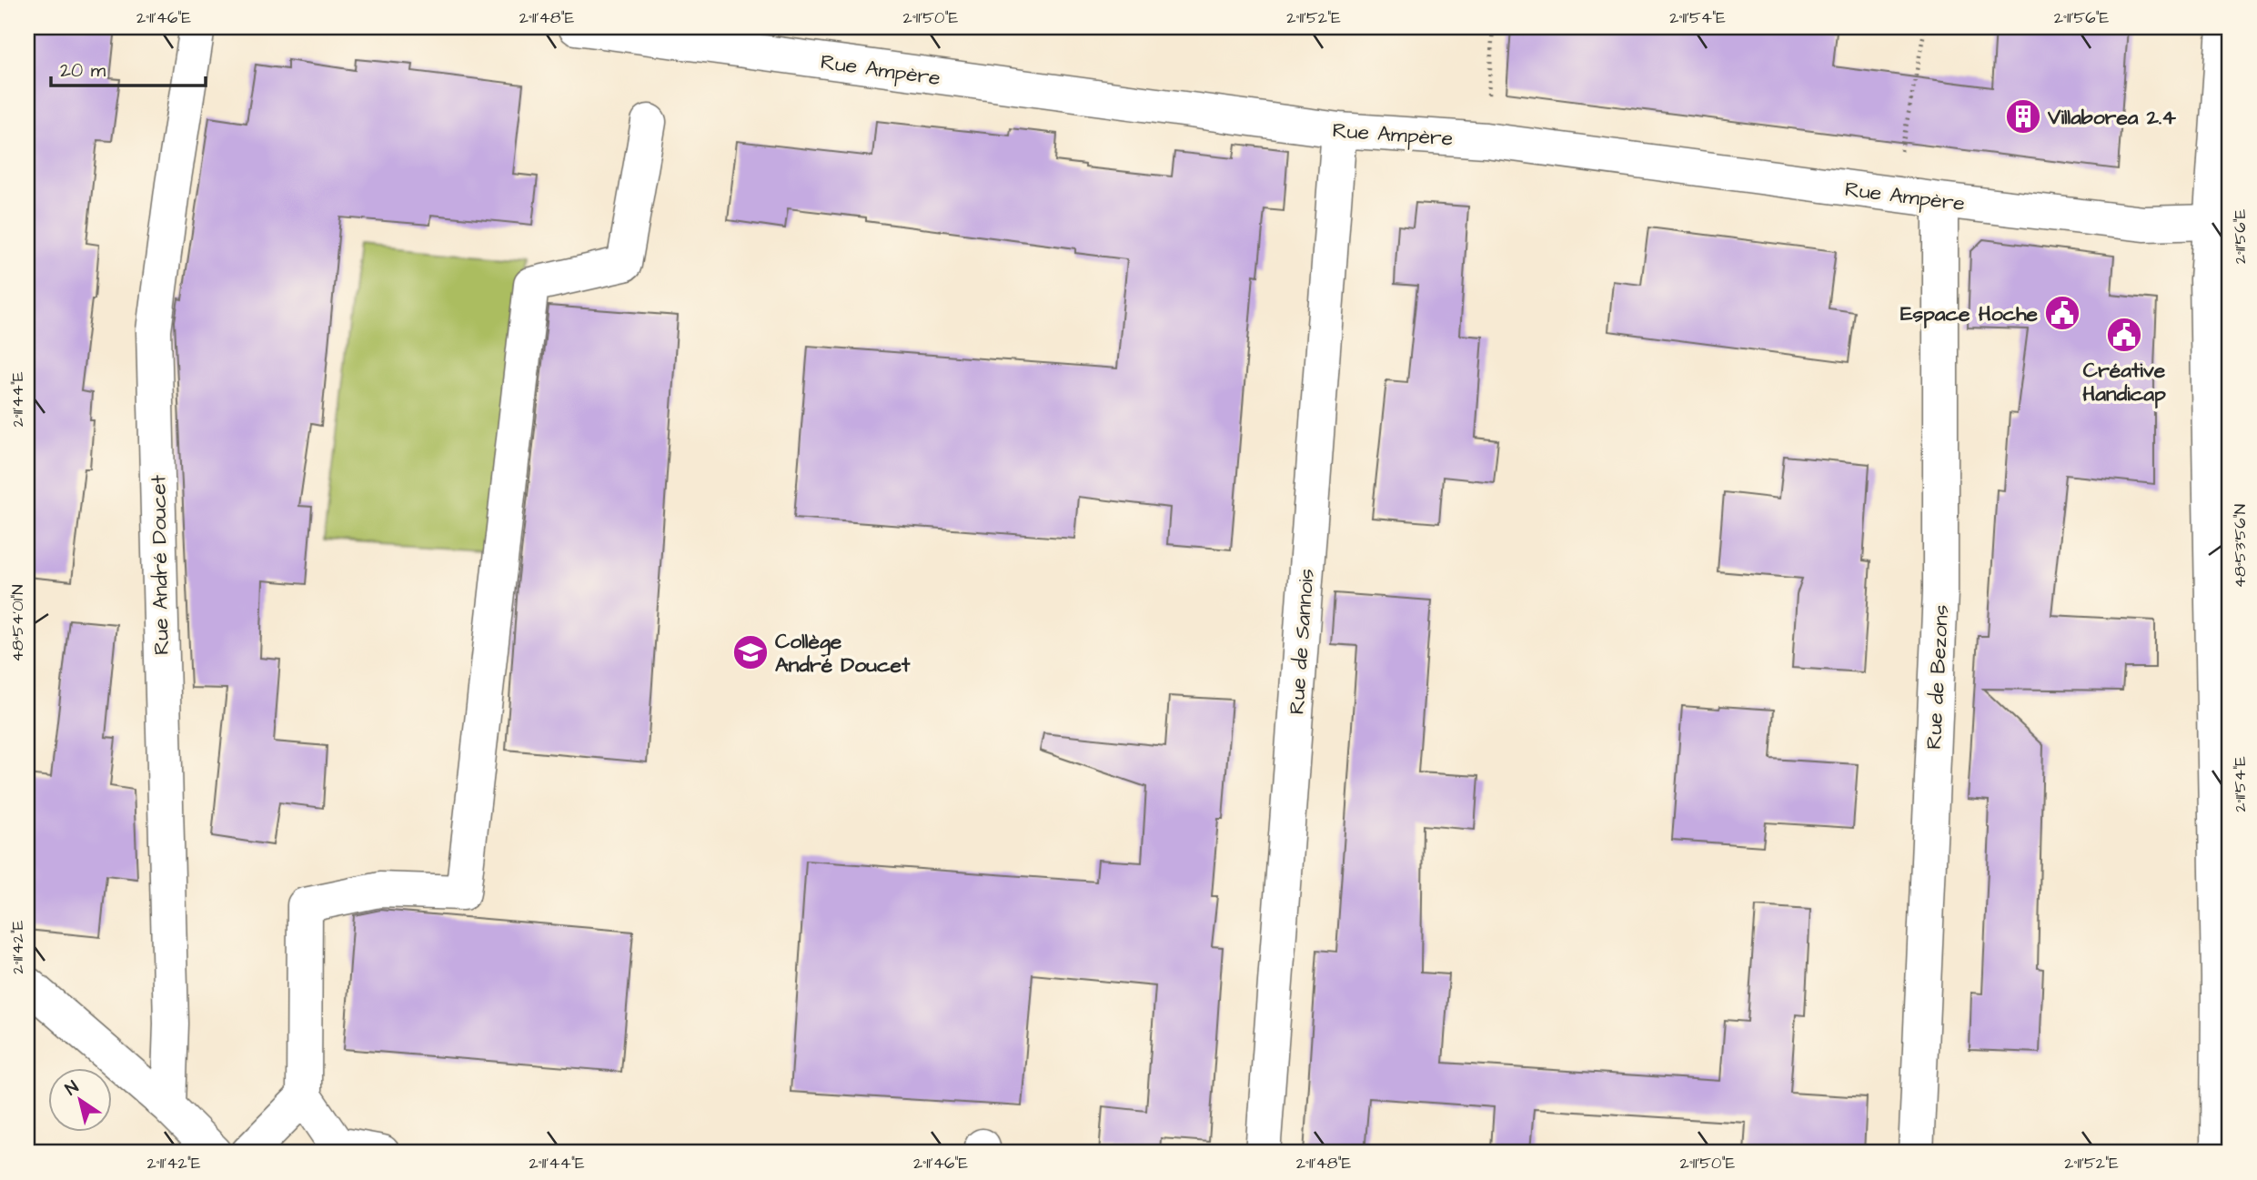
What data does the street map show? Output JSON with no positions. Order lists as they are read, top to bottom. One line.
{"streets":{"street":["Rue Ampère","Rue André Doucet","Rue de Sannois","Rue de Bezons"]},"crossings":[["Rue Ampère","Rue de Sannois"],["Rue Ampère","Rue de Bezons"]],"places":{"building":["Villaborea 2.4"],"public building":["Espace Hoche","Créative Handicap"],"school or university":["Collège André Doucet"]},"scale_bar":"20 m","north":"top left","coordinates":["2°11'46\"E","2°11'48\"E","2°11'50\"E","2°11'52\"E","2°11'54\"E","2°11'56\"E","2°11'44\"E","48°53'56\"N","48°54'01\"N","2°11'42\"E"]}
